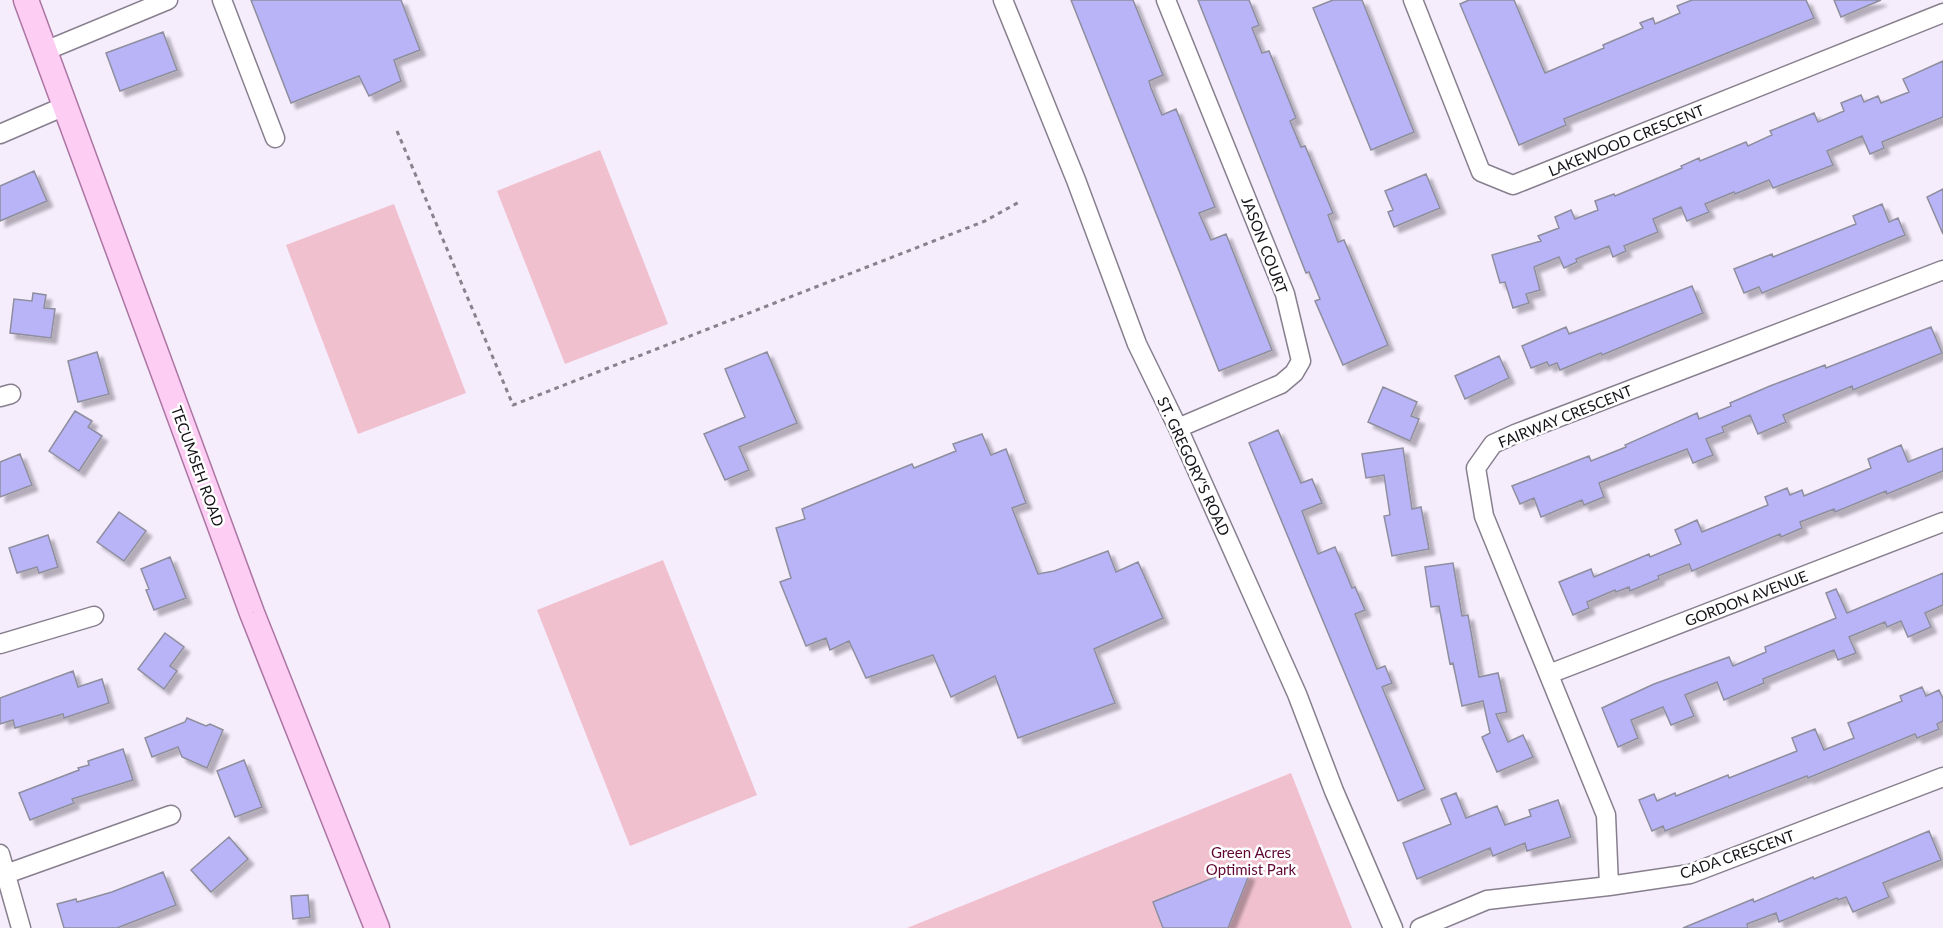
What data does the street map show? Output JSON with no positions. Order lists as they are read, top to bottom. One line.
{"streets":{"main road":["TECUMSEH ROAD"],"street":["LAKEWOOD CRESCENT","JASON COURT","FAIRWAY CRESCENT","ST. GREGORY'S ROAD","GORDON AVENUE","CADA CRESCENT"]},"crossings":[["JASON COURT","ST. GREGORY'S ROAD"],["FAIRWAY CRESCENT","GORDON AVENUE"],["FAIRWAY CRESCENT","CADA CRESCENT"]],"parks":["Green Acres Optimist Park"]}
